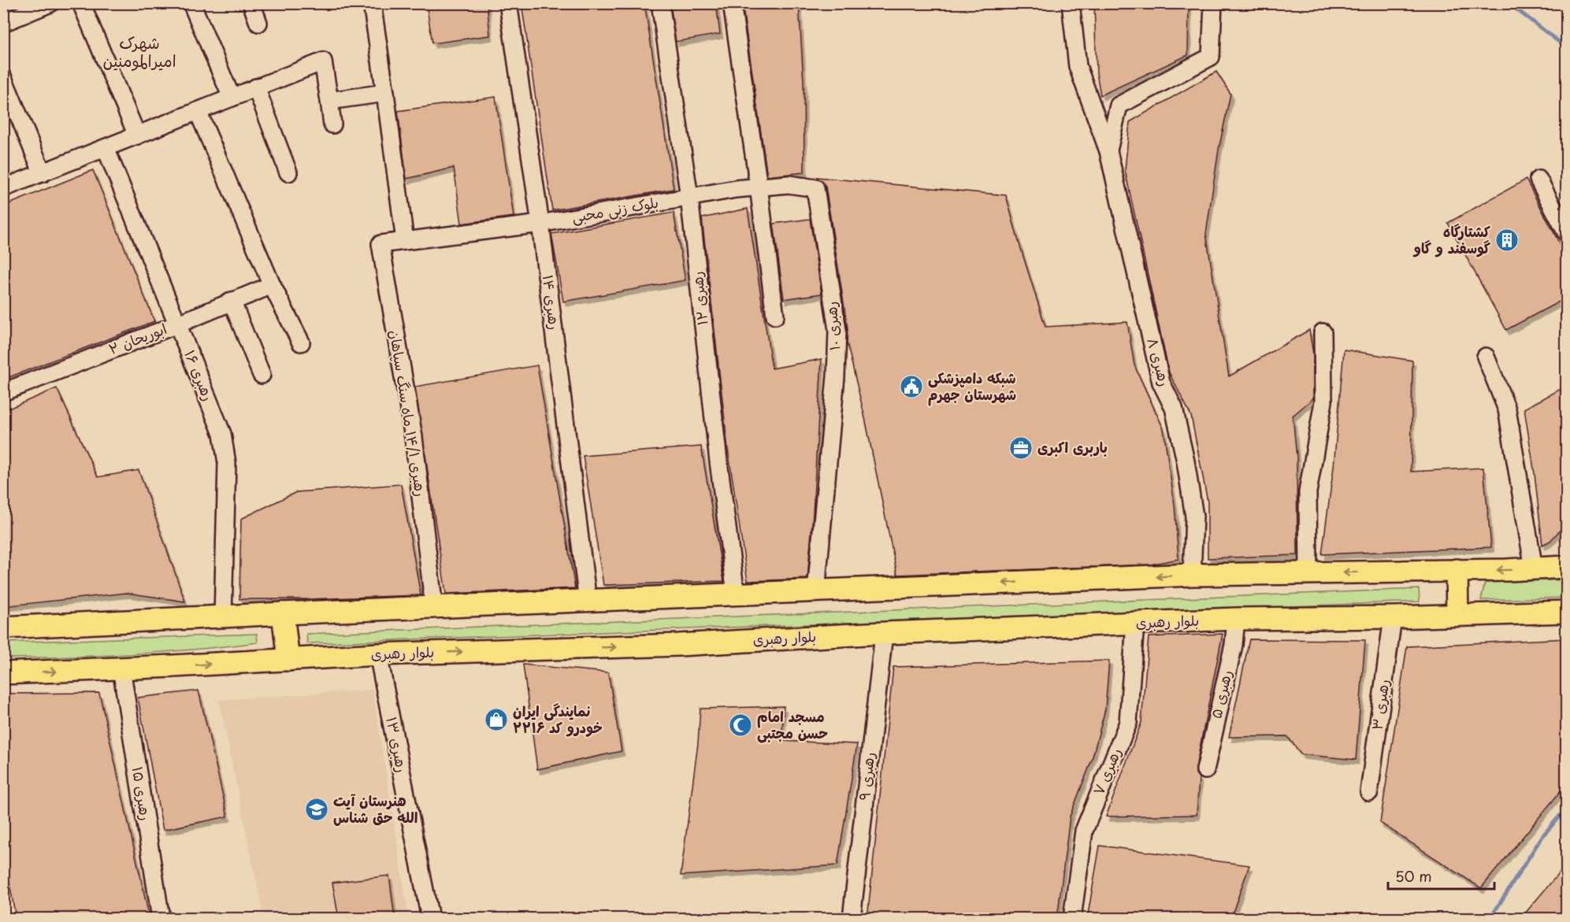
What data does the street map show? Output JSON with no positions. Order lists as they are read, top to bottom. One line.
{"streets":{"main road":["بلوار رهبری"],"street":["بلوک زنی محبی","رهبری ۱۲","رهبری ۱۴","رهبری ۱۰","ابوریحان ۲","رهبری ۸","رهبری ۱۶","رهبری ۱۴/۱ ماه سنگ سپاهان","رهبری ۵","رهبری ۳","رهبری ۱۳","رهبری ۷","رهبری ۹","رهبری ۱۵"]},"crossings":[["بلوک زنی محبی","رهبری ۱۲"],["بلوک زنی محبی","رهبری ۱۴"],["بلوک زنی محبی","رهبری ۱۰"],["بلوک زنی محبی","رهبری ۱۴/۱ ماه سنگ سپاهان"],["رهبری ۱۲","رهبری ۱۰"],["رهبری ۱۴","رهبری ۱۴/۱ ماه سنگ سپاهان"],["ابوریحان ۲","رهبری ۱۶"],["بلوار رهبری","رهبری ۵"],["بلوار رهبری","رهبری ۳"],["بلوار رهبری","رهبری ۱۳"],["بلوار رهبری","رهبری ۷"],["بلوار رهبری","رهبری ۹"],["بلوار رهبری","رهبری ۱۵"]],"districts":["شهرک امیرالمومنین"],"places":{"building":["کشتارگاه گوسفند و گاو"],"public building":["شبکه دامپزشکی شهرستان جهرم"],"office":["باربری اکبری"],"shop":["نمایندگی ایران خودرو کد ۲۲۱۶"],"mosque":["مسجد امام حسن مجتبی"],"school or university":["هنرستان آیت الله حق شناس"]},"scale_bar":"50 m"}
